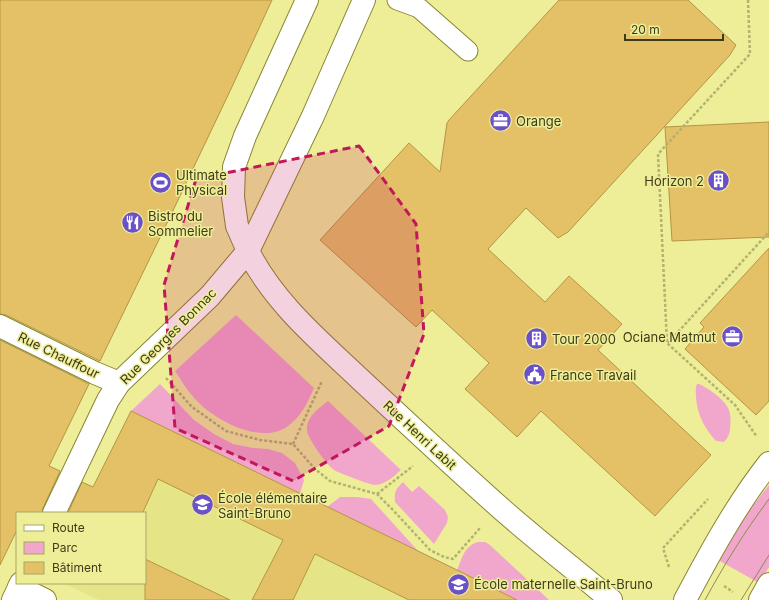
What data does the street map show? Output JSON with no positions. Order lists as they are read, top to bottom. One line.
{"streets":{"street":["Rue Georges Bonnac","Rue Chauffour","Rue Henri Labit"]},"crossings":[["Rue Georges Bonnac","Rue Chauffour"],["Rue Georges Bonnac","Rue Henri Labit"]],"places":{"office":["Orange","Ociane Matmut"],"building":["Horizon 2","Tour 2000"],"sports":["Ultimate Physical"],"restaurant":["Bistro du Sommelier"],"public building":["France Travail"],"school or university":["École élémentaire Saint-Bruno","École maternelle Saint-Bruno"]},"legend":["Route","Parc","Bâtiment"],"scale_bar":"20 m"}
